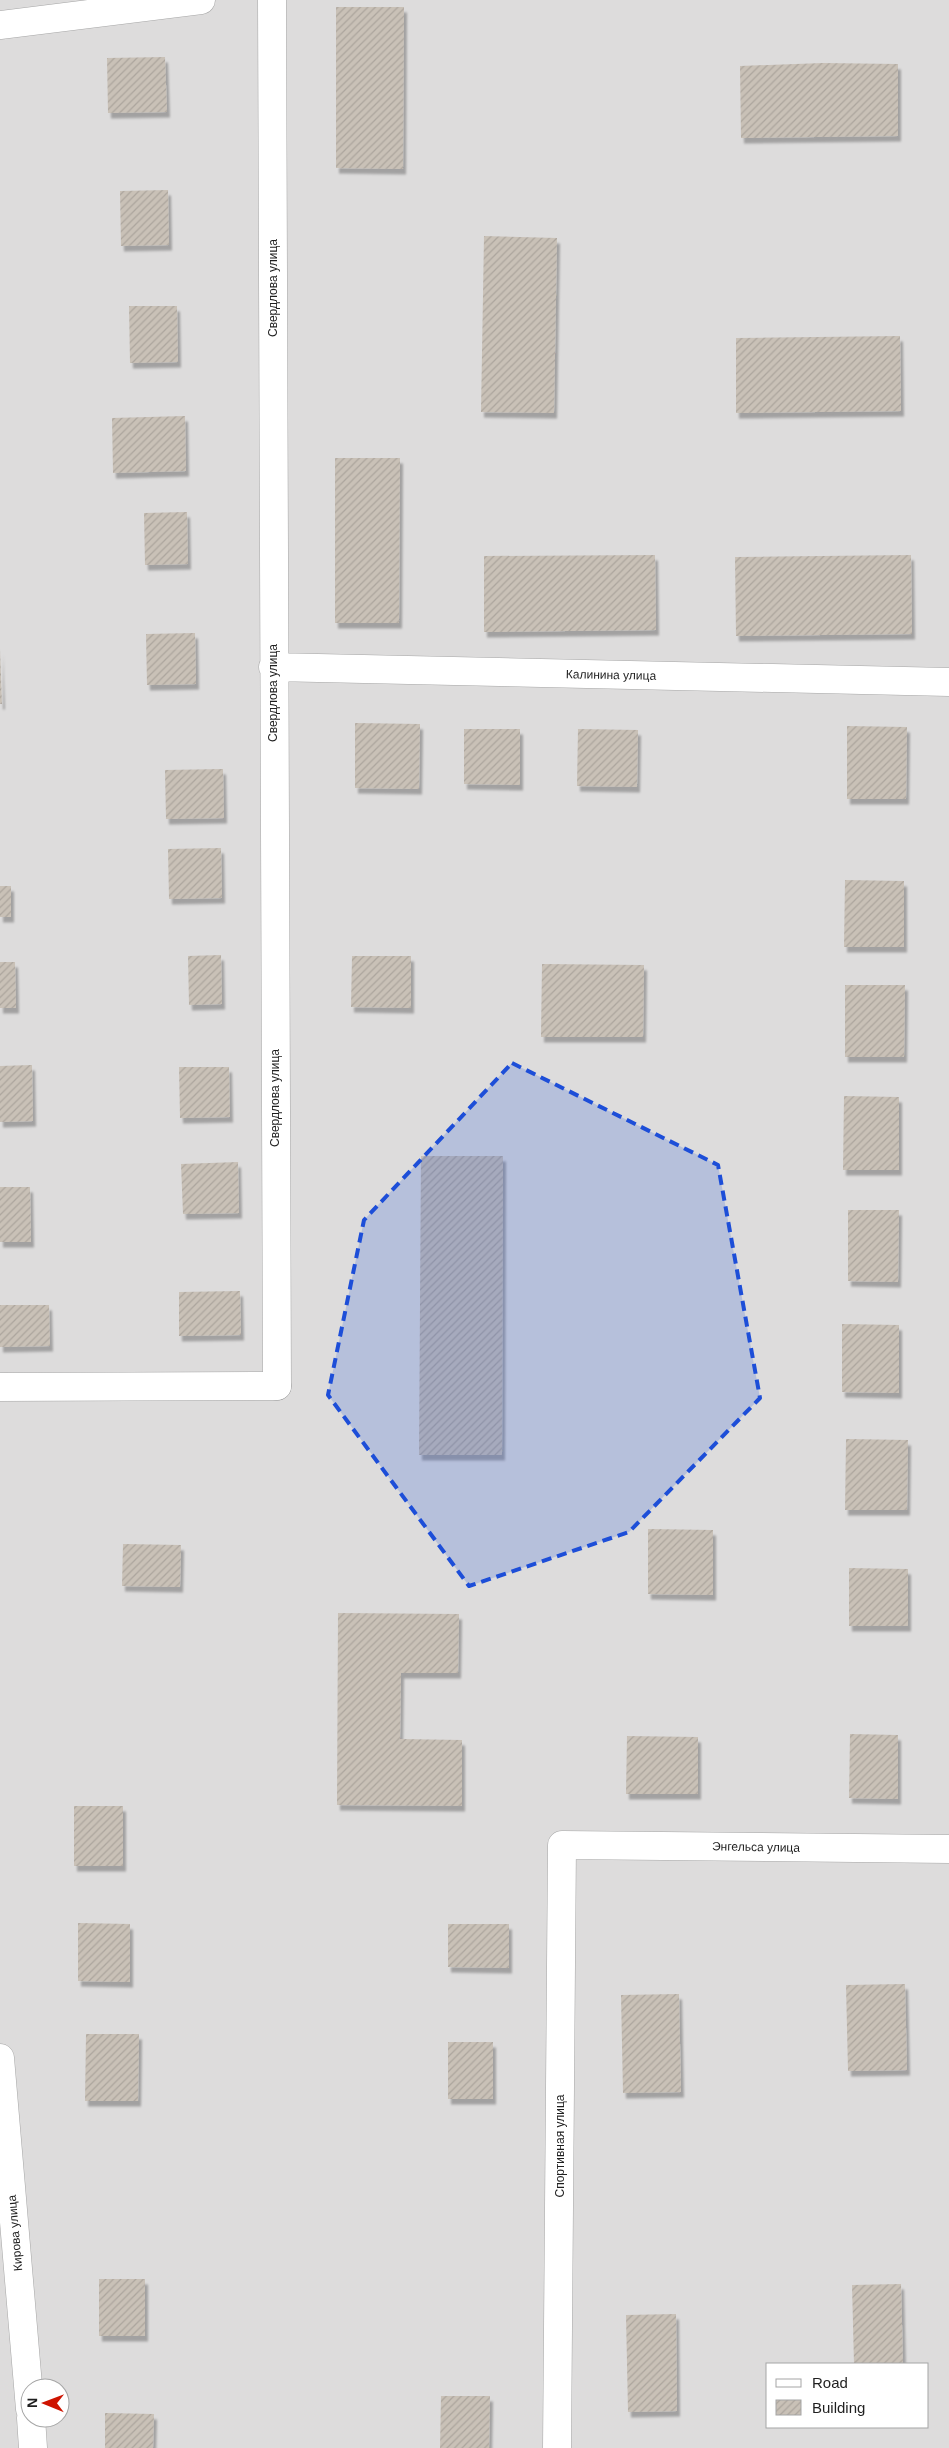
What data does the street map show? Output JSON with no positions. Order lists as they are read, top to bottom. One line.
{"streets":{"street":["Свердлова улица","Калинина улица","Энгельса улица","Спортивная улица","Кирова улица"]},"crossings":[["Свердлова улица","Калинина улица"],["Энгельса улица","Спортивная улица"]],"legend":["Road","Building"],"north":"left"}
